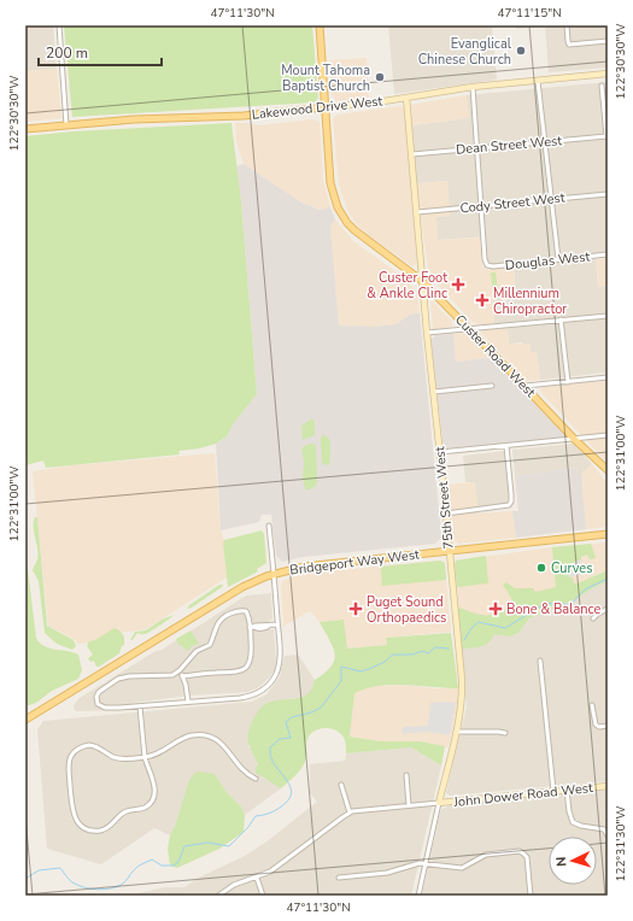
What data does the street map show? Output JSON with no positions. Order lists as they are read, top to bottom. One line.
{"streets":{"main road":["Lakewood Drive West","Custer Road West","Bridgeport Way West"],"street":["Dean Street West","Cody Street West","Douglas West","75th Street West","John Dower Road West"]},"crossings":[["Lakewood Drive West","Custer Road West"],["Lakewood Drive West","75th Street West"],["Dean Street West","75th Street West"],["Cody Street West","Douglas West"],["Cody Street West","75th Street West"],["Custer Road West","75th Street West"],["75th Street West","Bridgeport Way West"],["75th Street West","John Dower Road West"]],"places":{"other":["Evanglical Chinese Church","Mount Tahoma Baptist Church","Curves"],"health":["Custer Foot & Ankle Clinc","Millennium Chiropractor","Puget Sound Orthopaedics","Bone & Balance"]},"scale_bar":"200 m","north":"left","coordinates":["47°11'30\"N","47°11'15\"N","122°30'30\"W","122°31'00\"W","122°31'30\"W"]}
